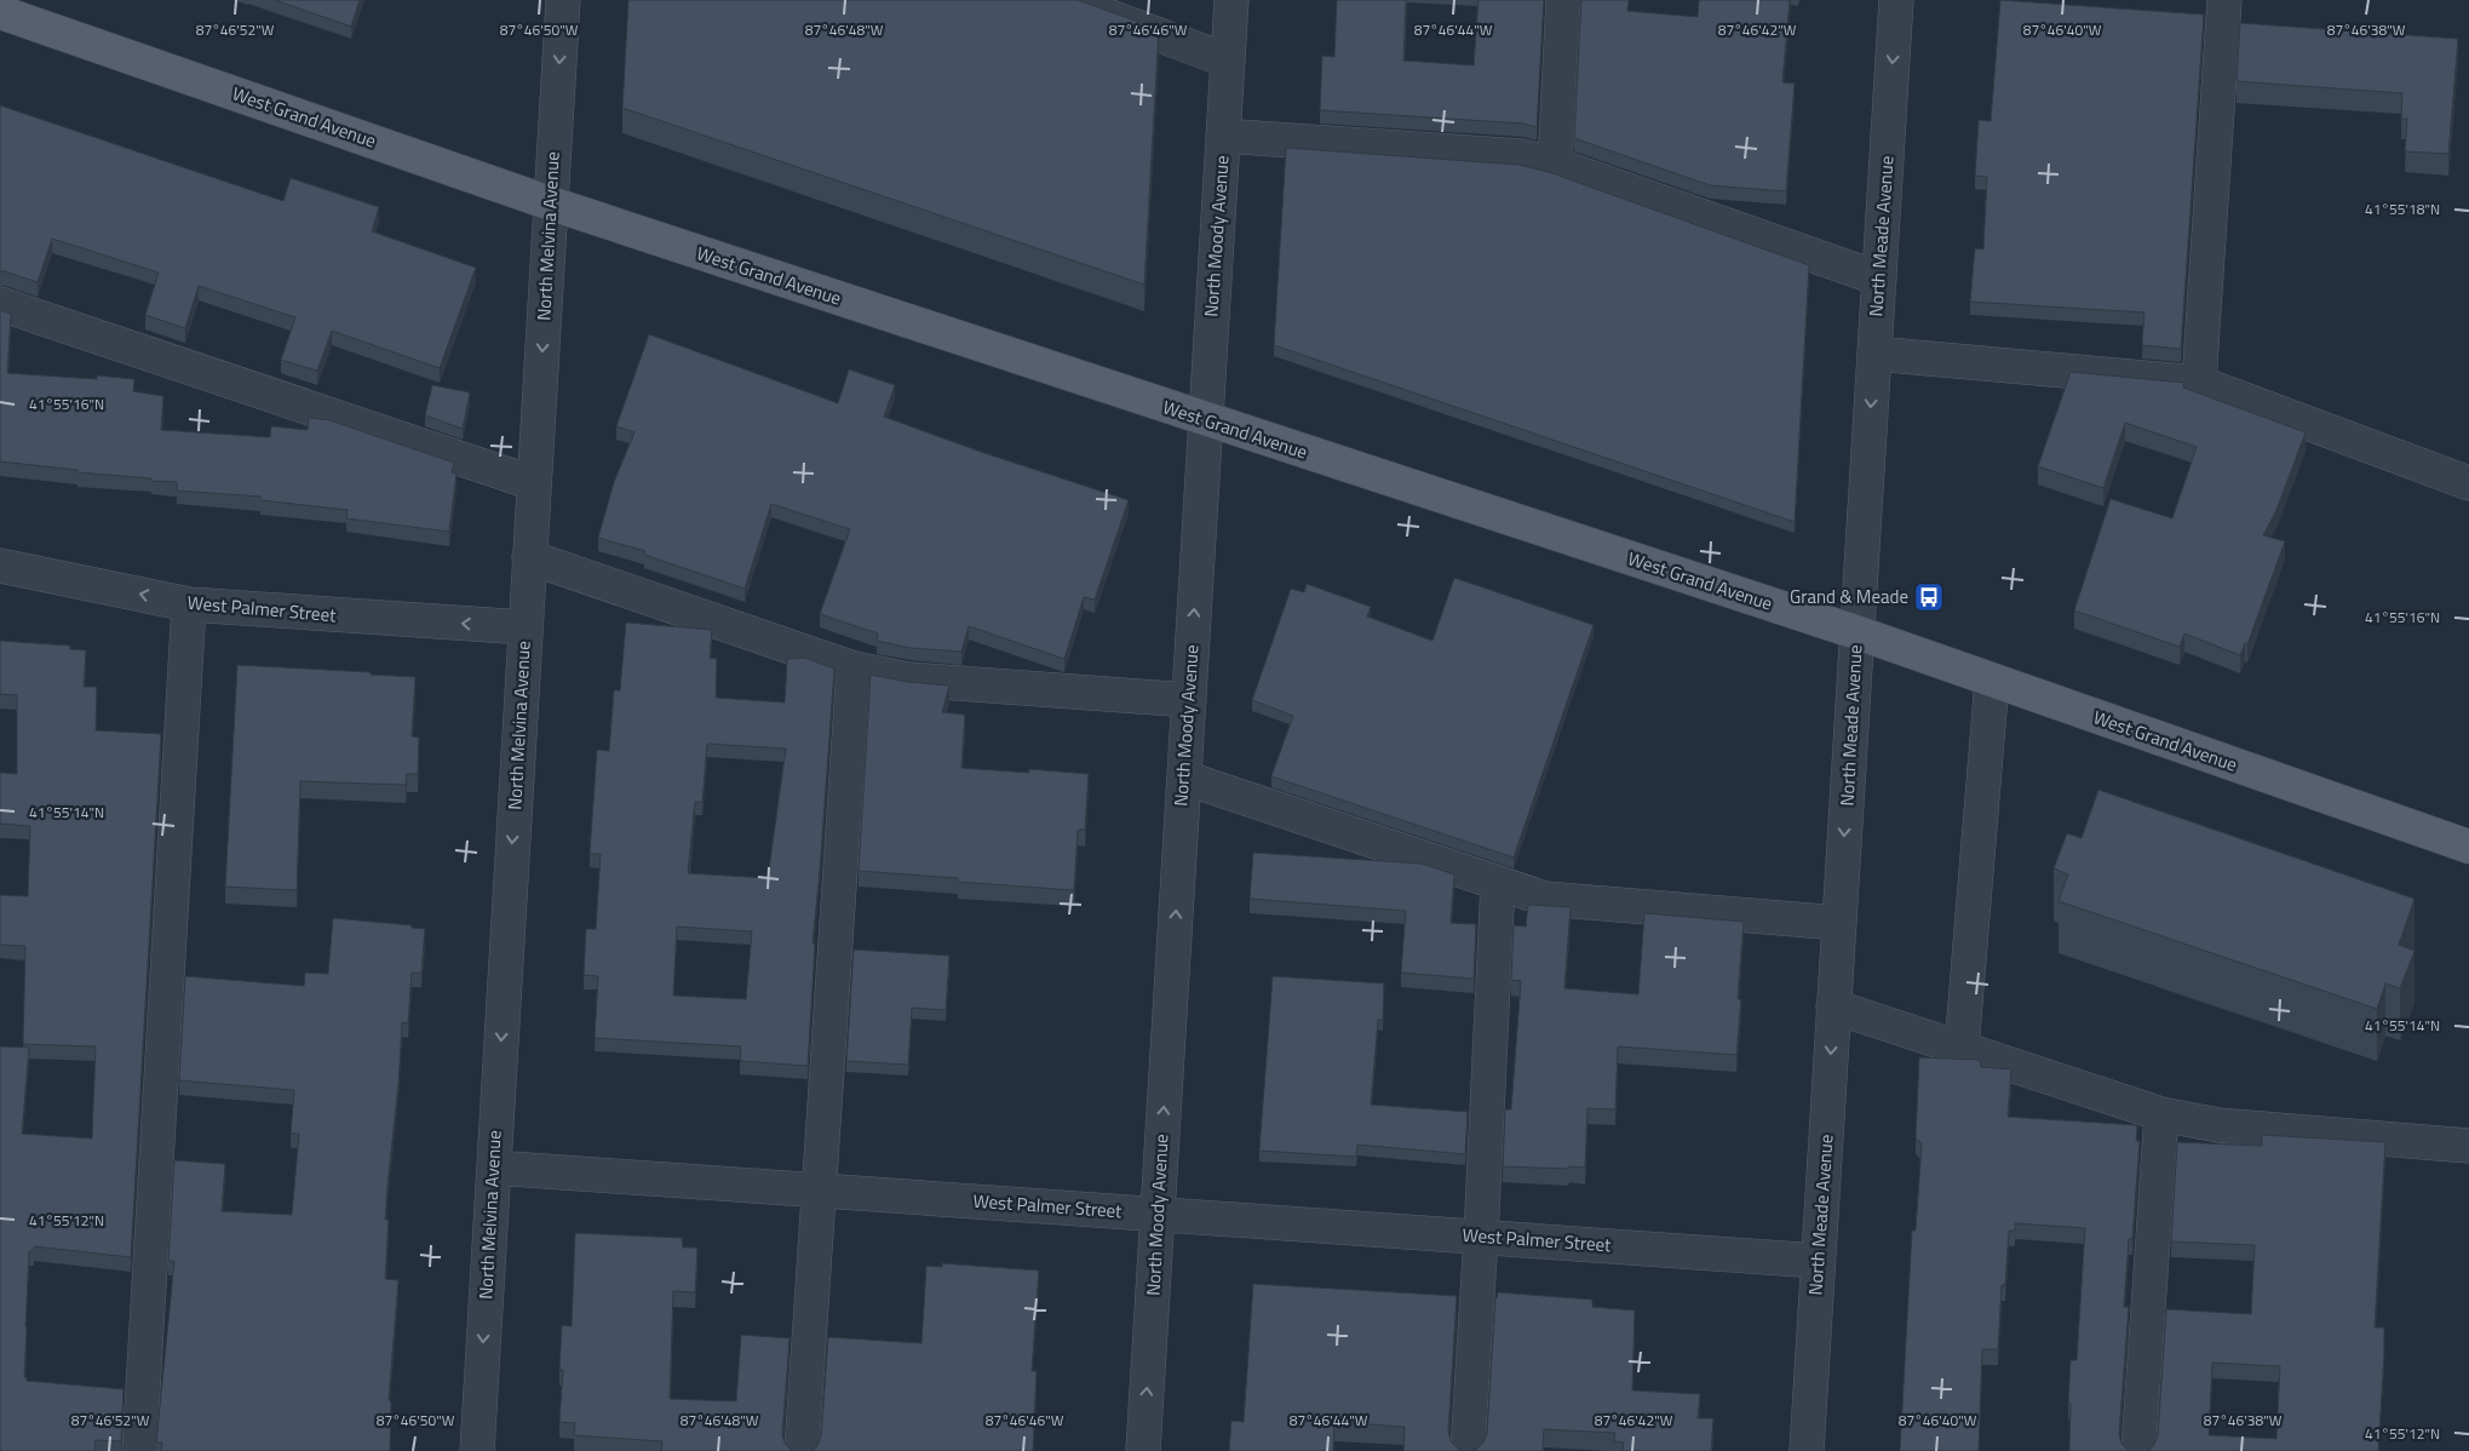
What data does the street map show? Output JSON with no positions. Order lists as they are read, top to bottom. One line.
{"streets":{"main road":["West Grand Avenue"],"street":["North Melvina Avenue","North Moody Avenue","North Meade Avenue","West Palmer Street"]},"crossings":[["West Grand Avenue","North Melvina Avenue"],["West Grand Avenue","North Moody Avenue"],["West Grand Avenue","North Meade Avenue"],["North Melvina Avenue","West Palmer Street"],["North Moody Avenue","West Palmer Street"],["North Meade Avenue","West Palmer Street"]],"one_way":["North Melvina Avenue","North Moody Avenue","North Meade Avenue"],"places":{"bus stop":["Grand & Meade"]},"coordinates":["87°46'52\"W","87°46'50\"W","87°46'48\"W","87°46'46\"W","87°46'44\"W","87°46'42\"W","87°46'40\"W","87°46'38\"W","41°55'18\"N","41°55'16\"N","41°55'14\"N","41°55'12\"N"]}
